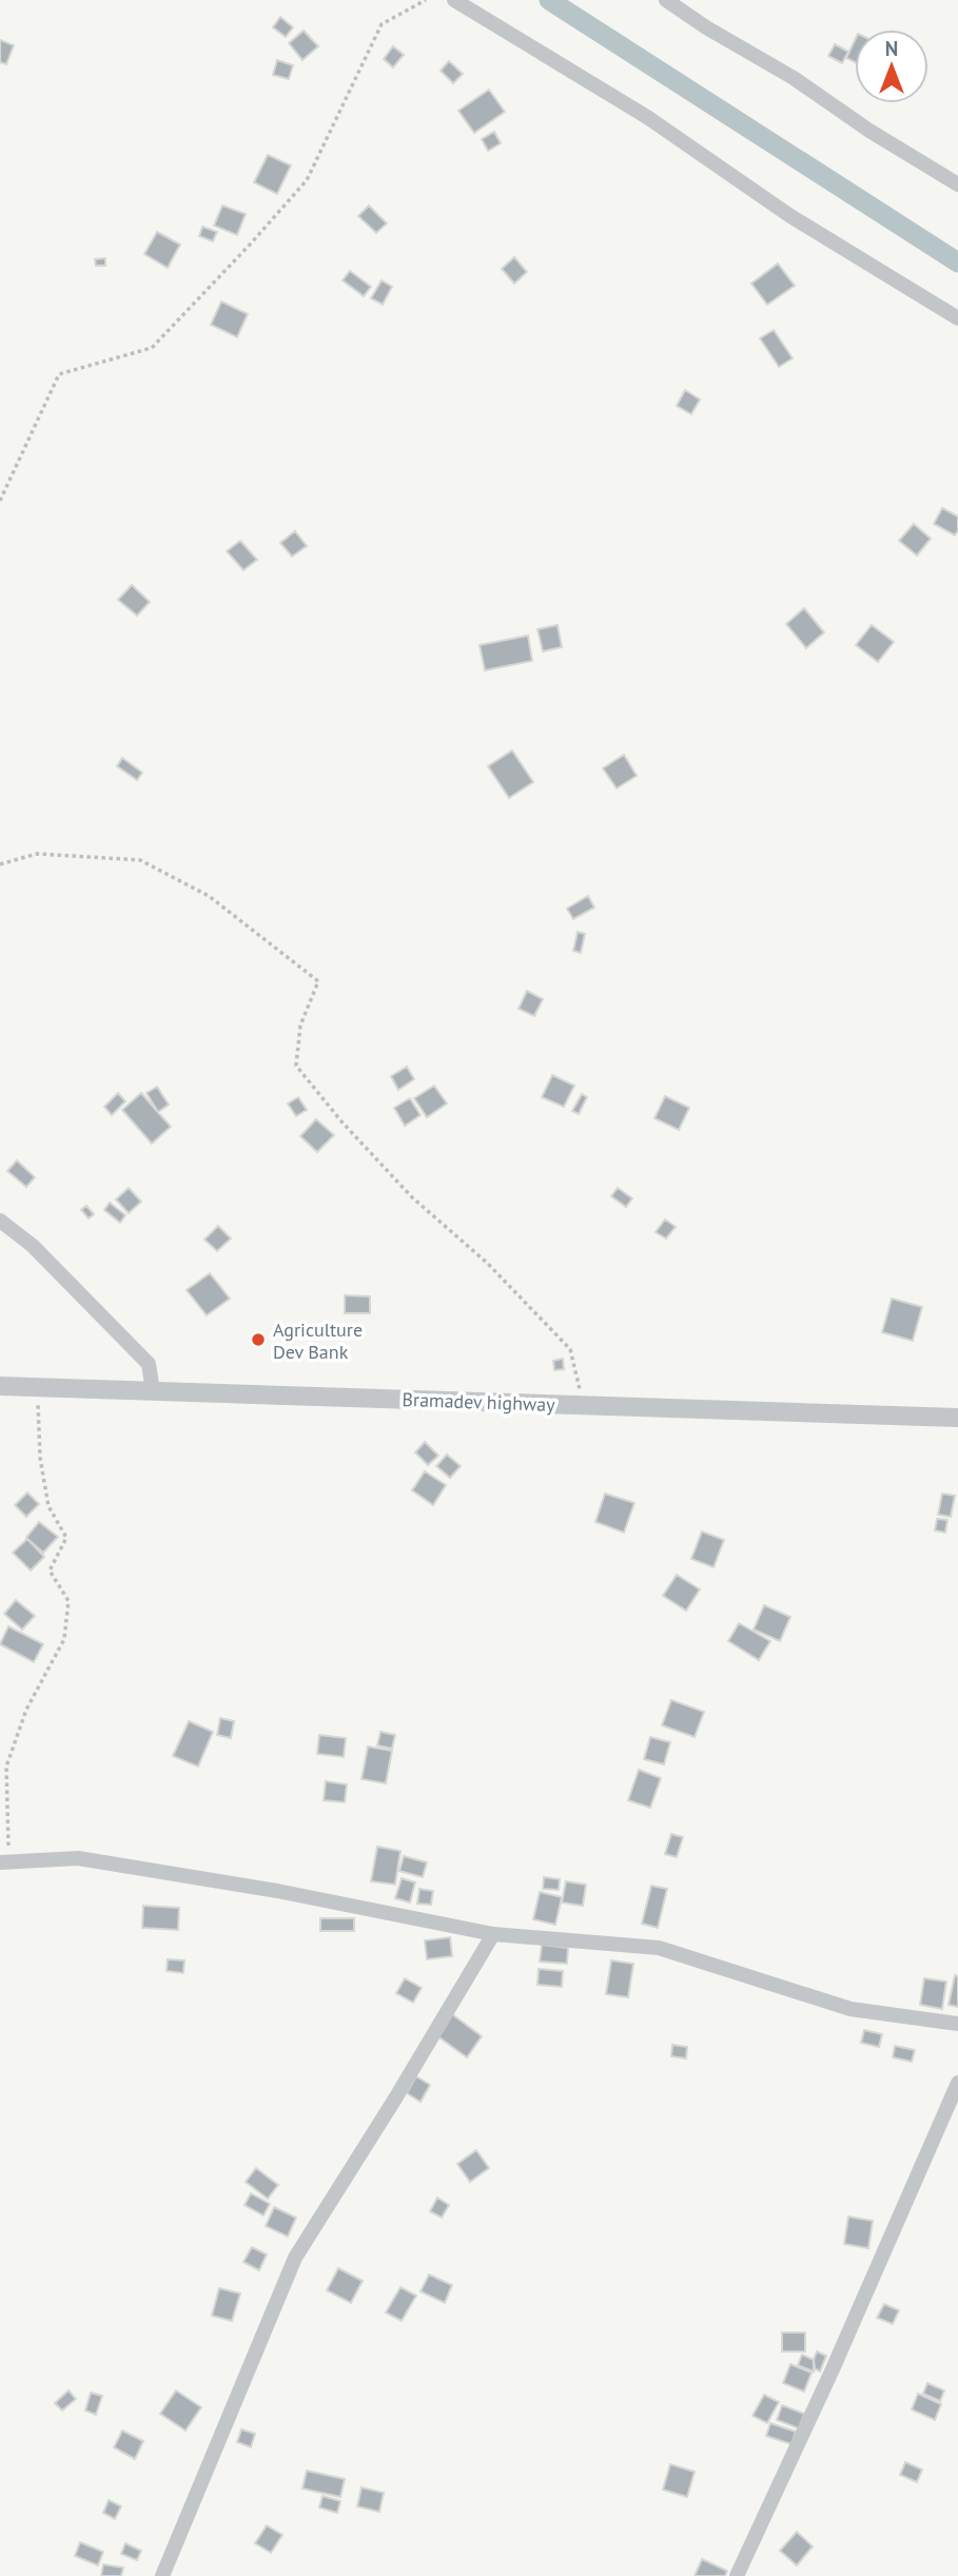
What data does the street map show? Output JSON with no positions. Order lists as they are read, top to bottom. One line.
{"streets":{"street":["Bramadev highway"]},"places":["Agriculture Dev Bank"],"north":"top"}
